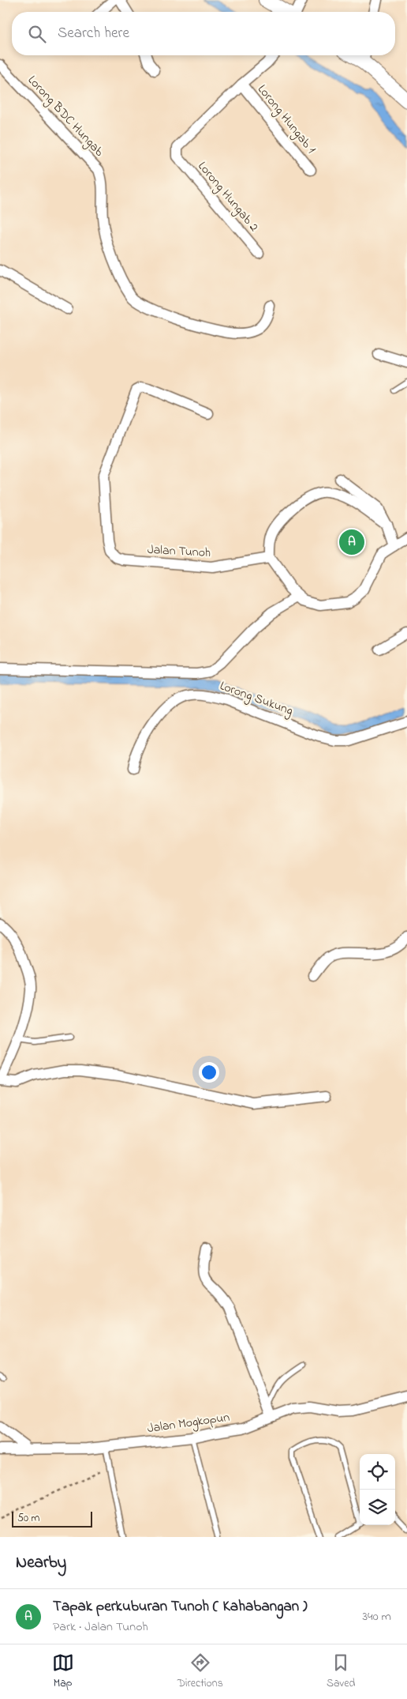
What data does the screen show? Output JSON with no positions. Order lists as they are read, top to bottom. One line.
{"streets":{"street":["Lorong BDC Hungab","Lorong Hungab 1","Lorong Hungab 2","Jalan Tunoh","Lorong Sukung","Jalan Mogkopun"]},"crossings":[["Lorong Hungab 1","Lorong Hungab 2"]],"scale_bar":"50 m","page":{"search":"Search here","pins":"A","scale":"50 m","heading":"Nearby","list":[{"mark":"A","name":"Tapak perkuburan Tunoh ( Kahabangan )","note":"Park · Jalan Tunoh","value":"340 m"}],"nav":["Map","Directions","Saved"]}}
